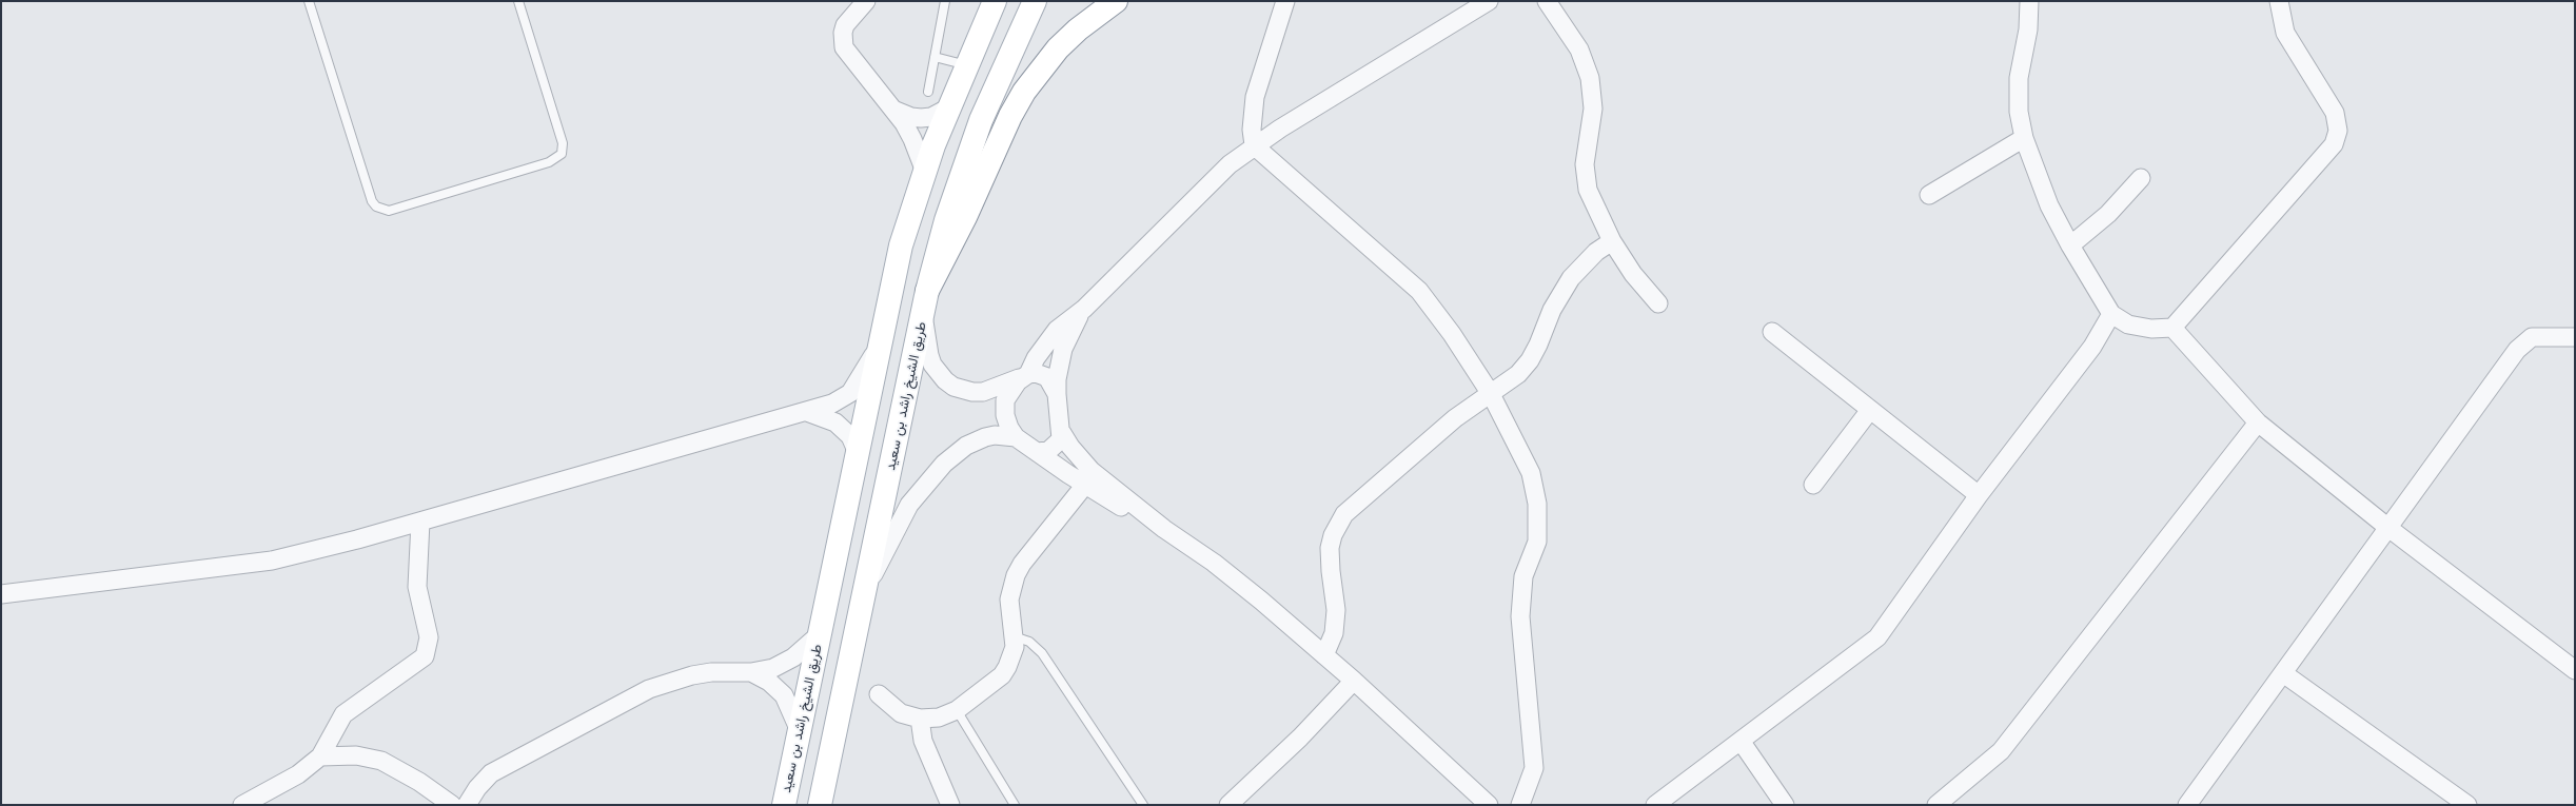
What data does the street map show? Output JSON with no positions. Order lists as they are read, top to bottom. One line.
{"streets":{"main road":["طريق الشيخ راشد بن سعيد"]}}
